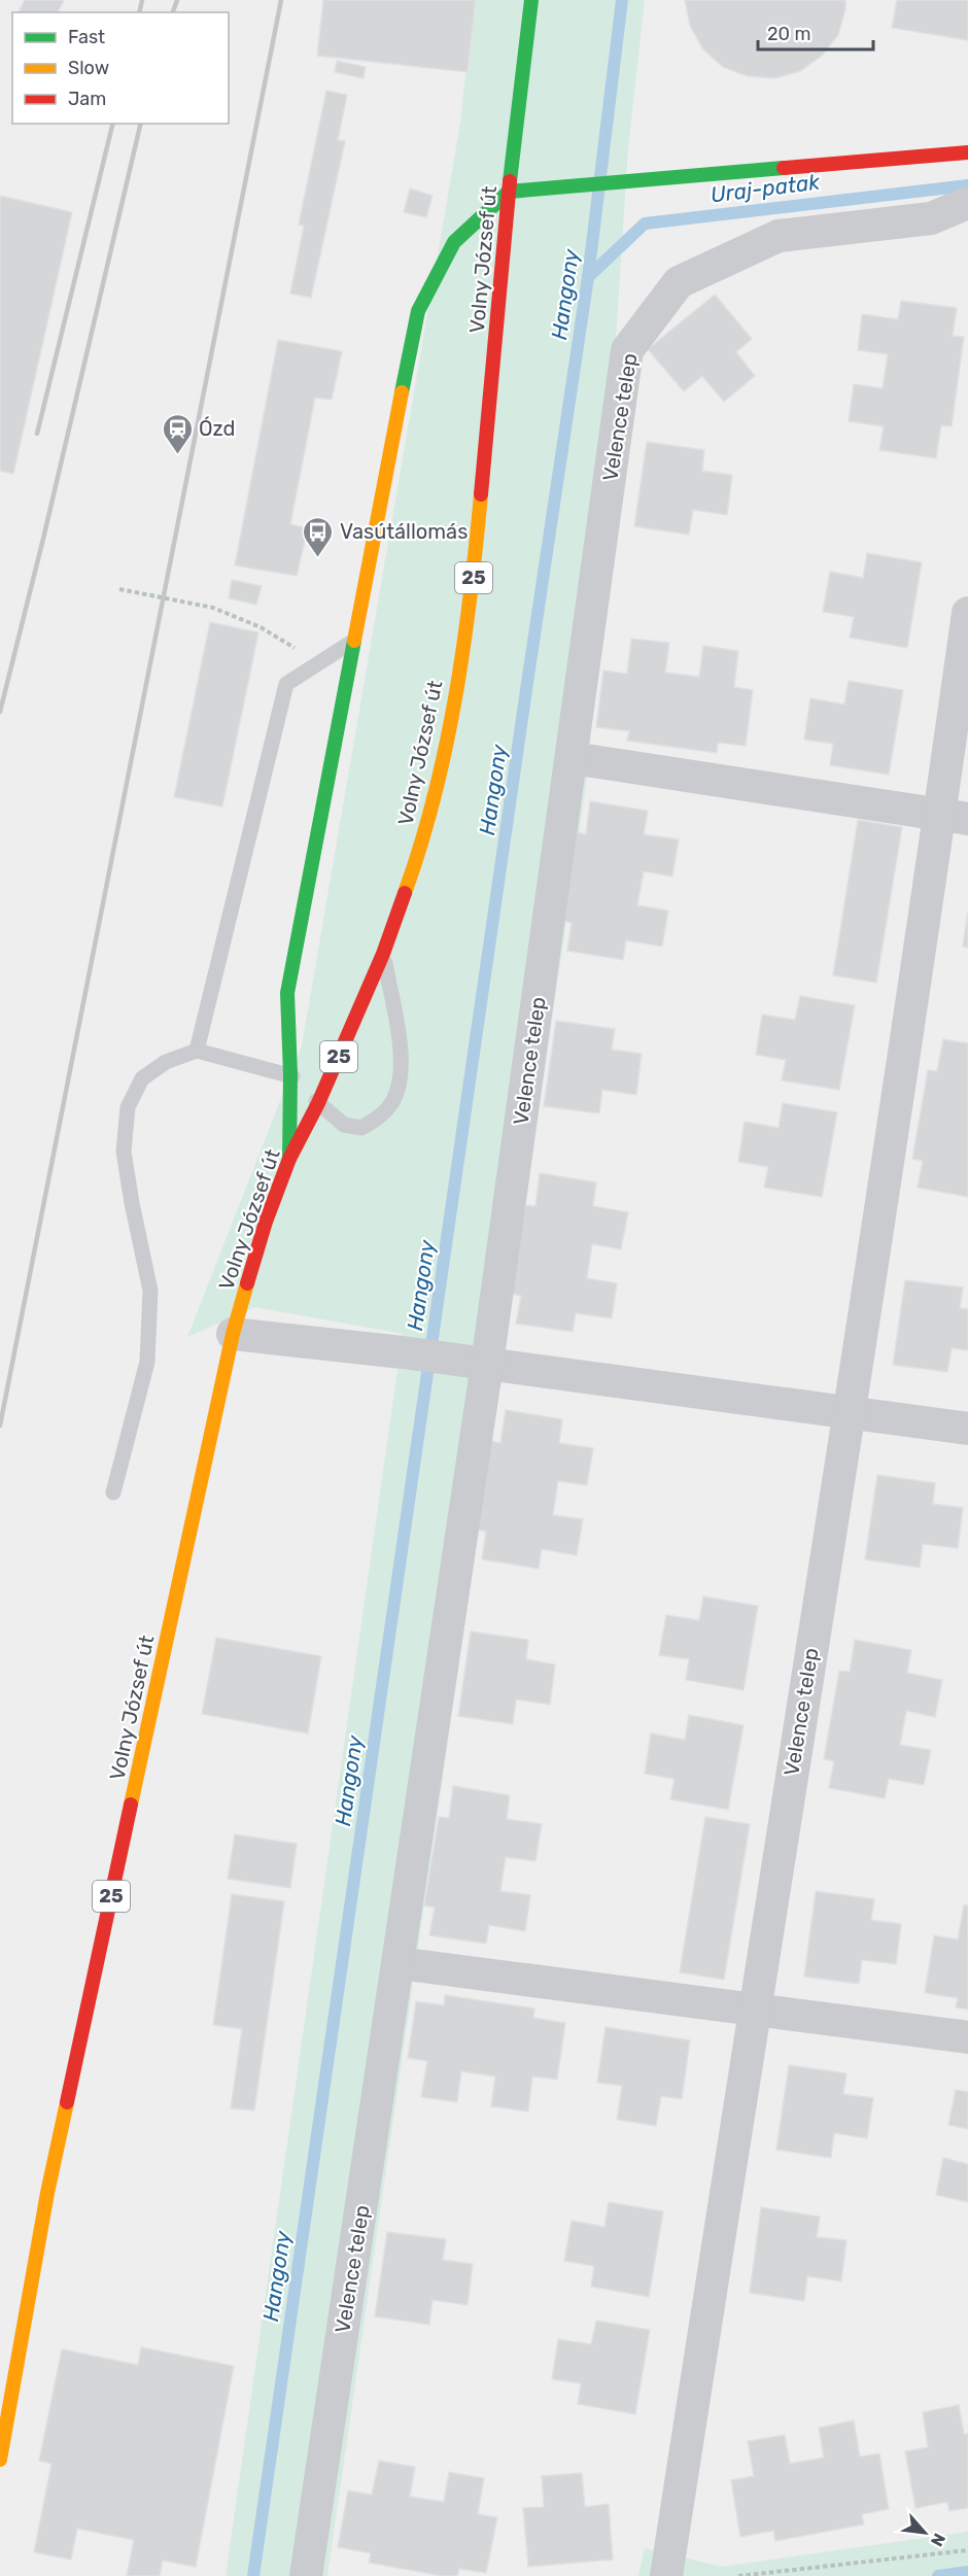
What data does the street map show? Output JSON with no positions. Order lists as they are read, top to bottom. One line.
{"streets":{"main road":["Volny József út","25"],"street":["Velence telep"]},"water":["Uraj-patak","Hangony"],"places":{"station":["Ózd"],"bus stop":["Vasútállomás"]},"legend":["Fast","Slow","Jam"],"scale_bar":"20 m","north":"bottom right"}
